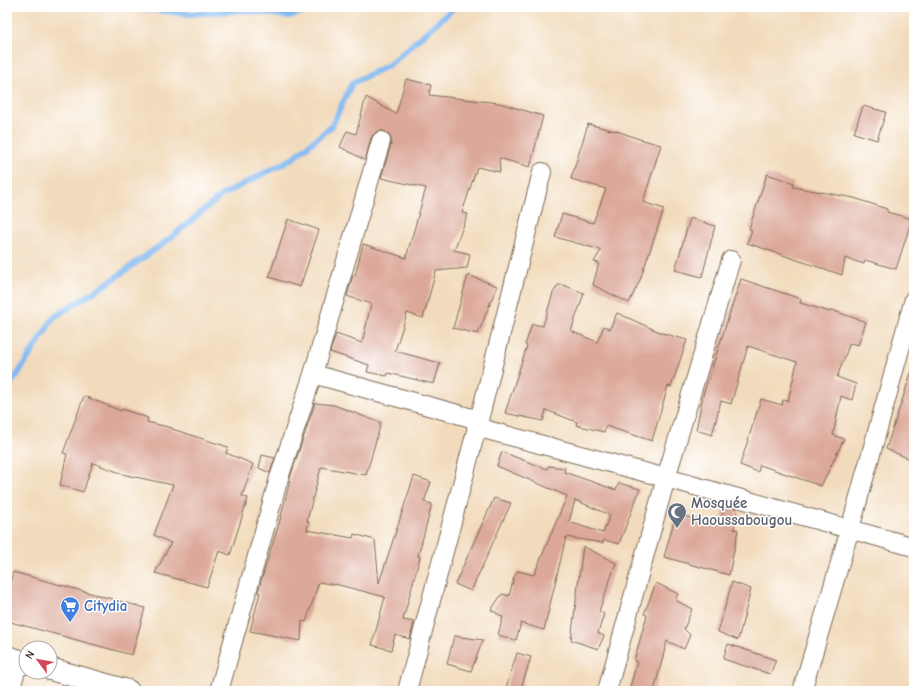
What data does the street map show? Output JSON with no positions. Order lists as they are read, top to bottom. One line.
{"places":{"mosque":["Mosquée Haoussabougou"],"supermarket":["Citydia"]},"north":"top left"}
